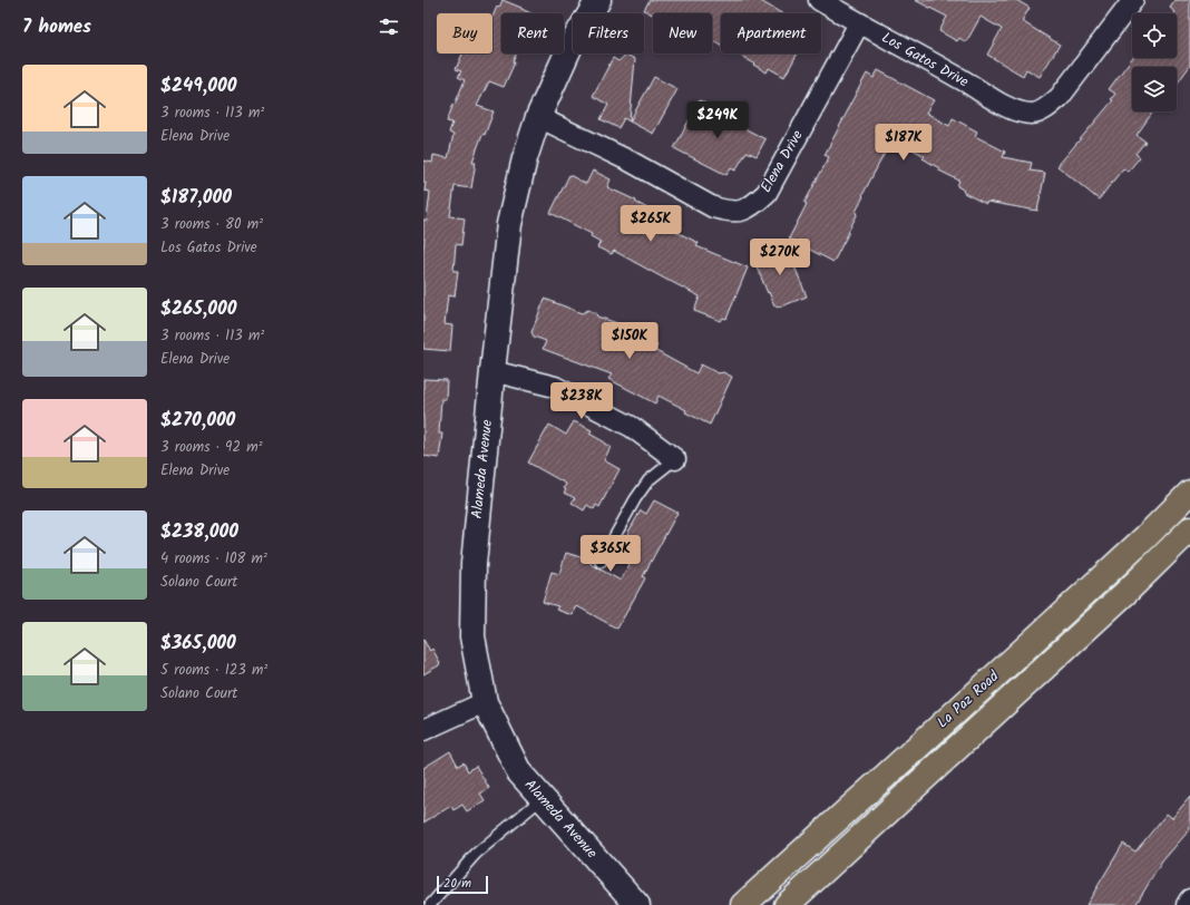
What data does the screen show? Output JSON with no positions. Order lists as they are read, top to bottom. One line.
{"streets":{"main road":["La Paz Road"],"street":["Los Gatos Drive","Elena Drive","Alameda Avenue"]},"crossings":[["Los Gatos Drive","Elena Drive"],["Elena Drive","Alameda Avenue"]],"scale_bar":"20 m","page":{"heading":"7 homes","chip":["Buy","Rent","Filters","New","Apartment"],"list":[{"name":"$249,000","note":"3 rooms · 113 m² · Elena Drive"},{"name":"$187,000","note":"3 rooms · 80 m² · Los Gatos Drive"},{"name":"$265,000","note":"3 rooms · 113 m² · Elena Drive"},{"name":"$270,000","note":"3 rooms · 92 m² · Elena Drive"},{"name":"$238,000","note":"4 rooms · 108 m² · Solano Court"},{"name":"$365,000","note":"5 rooms · 123 m² · Solano Court"}],"price":["$249K","$187K","$265K","$270K","$150K","$238K","$365K"],"scale":"20 m"}}
